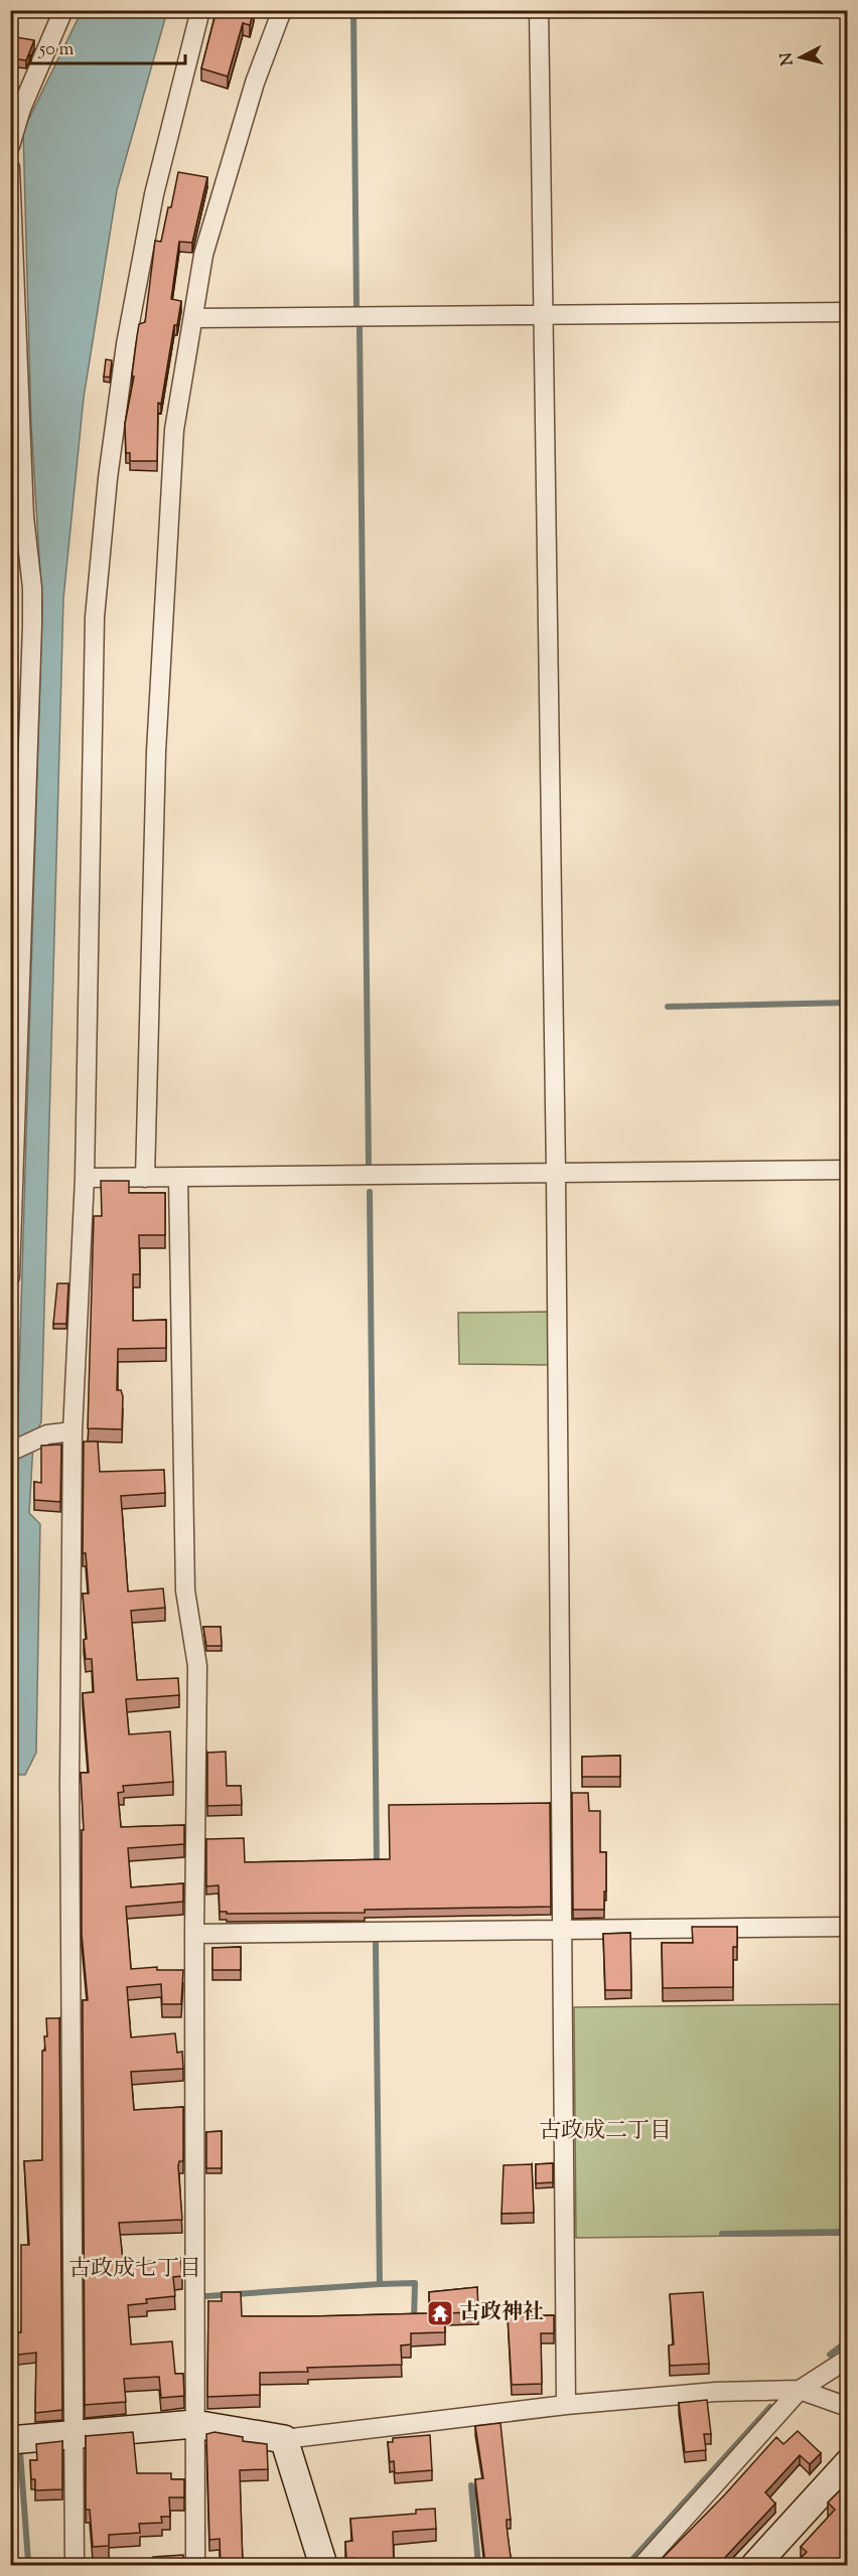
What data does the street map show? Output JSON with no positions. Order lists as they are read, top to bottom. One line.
{"districts":["古政成二丁目","古政成七丁目"],"places":{"temple":["古政神社"]},"scale_bar":"50 m","north":"left"}
